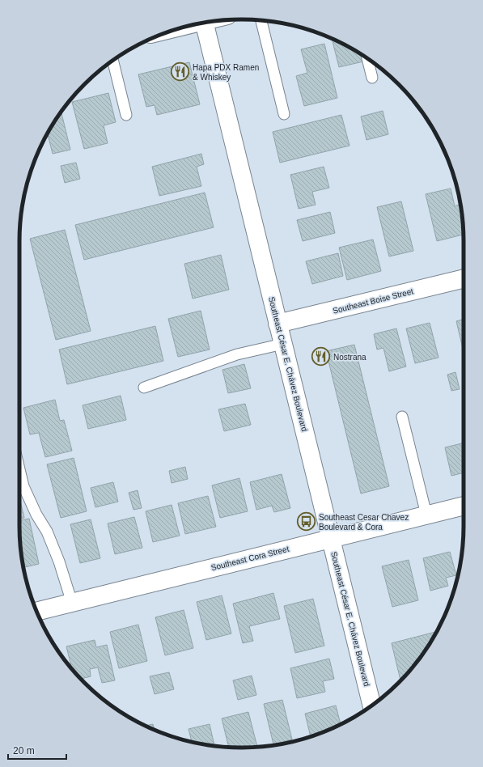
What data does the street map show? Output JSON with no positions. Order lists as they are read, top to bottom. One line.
{"streets":{"street":["Southeast Boise Street","Southeast César E. Chávez Boulevard","Southeast Cora Street"]},"crossings":[["Southeast Boise Street","Southeast César E. Chávez Boulevard"],["Southeast César E. Chávez Boulevard","Southeast Cora Street"]],"places":{"restaurant":["Hapa PDX Ramen & Whiskey","Nostrana"],"bus stop":["Southeast Cesar Chavez Boulevard & Cora"]},"scale_bar":"20 m"}
